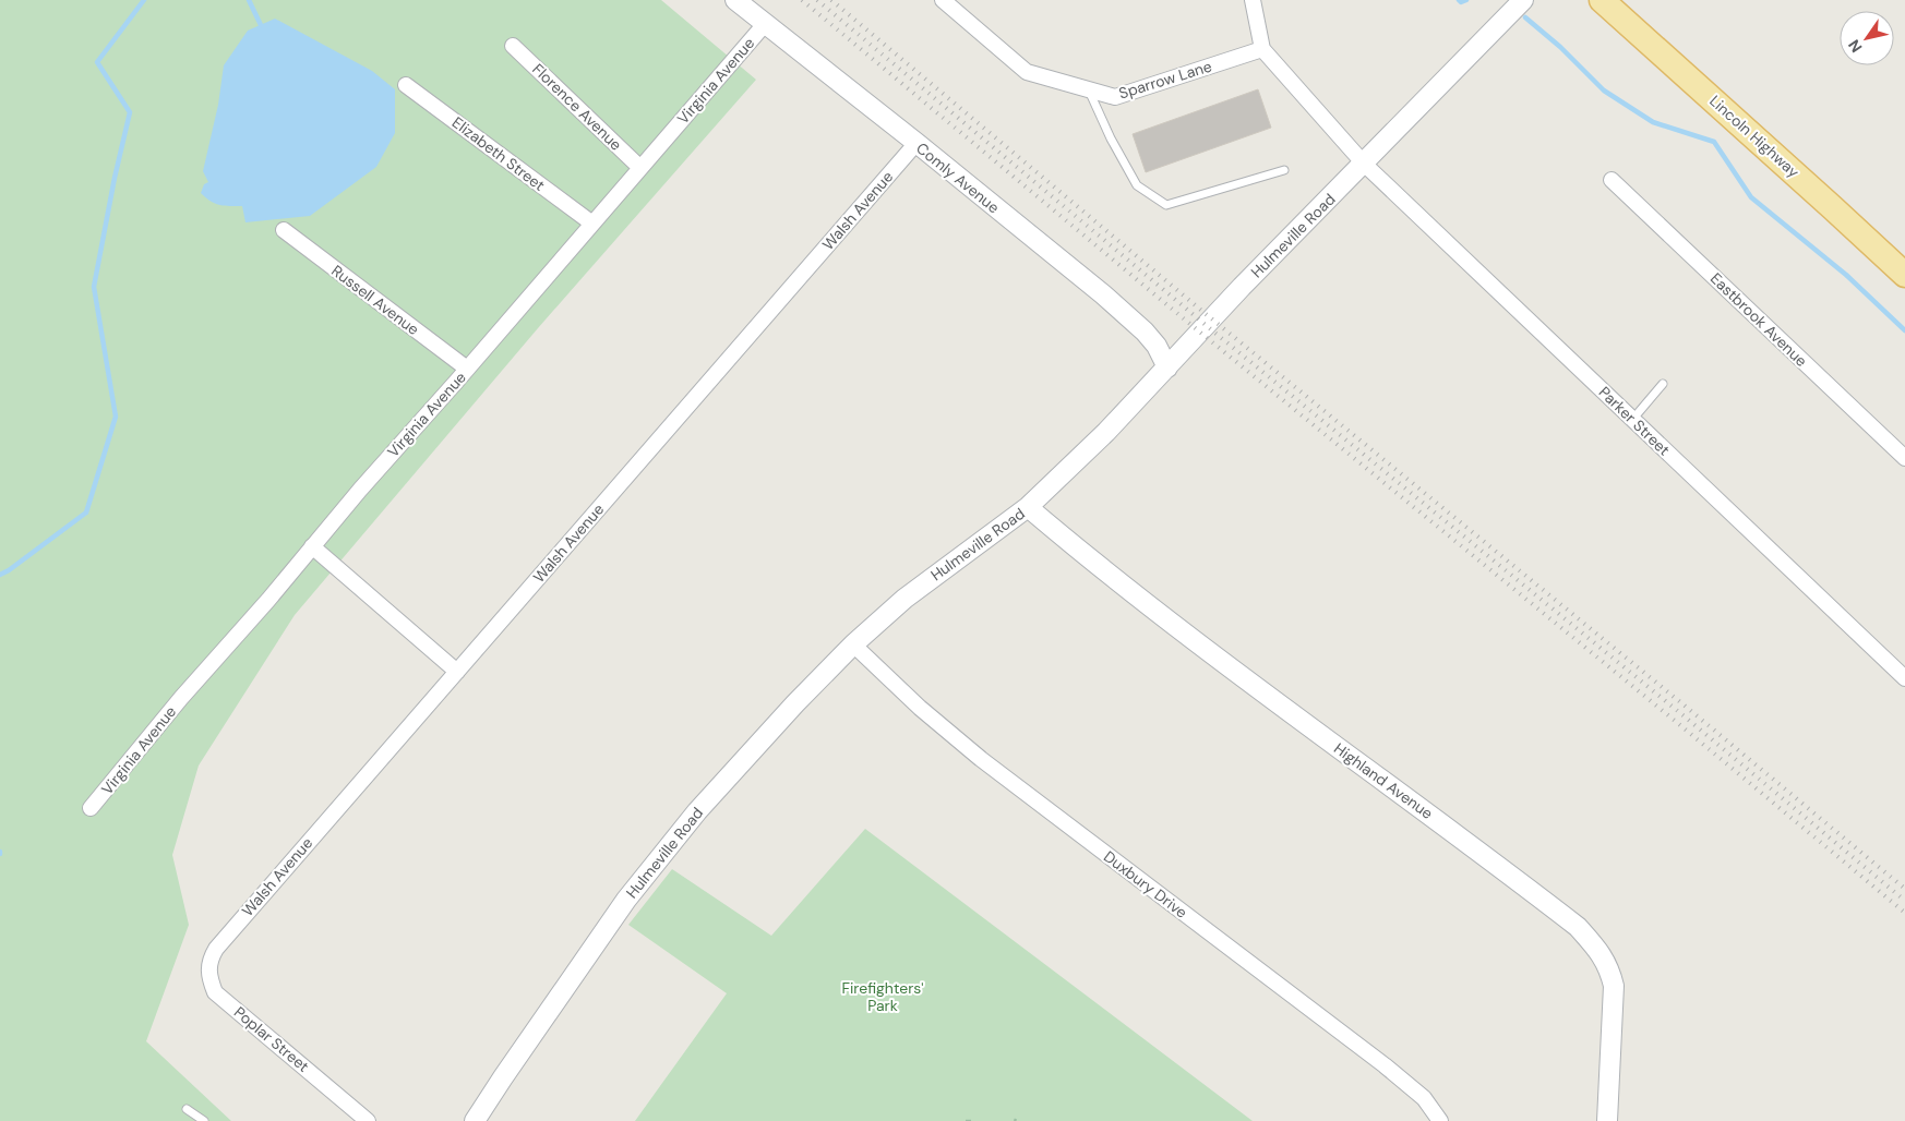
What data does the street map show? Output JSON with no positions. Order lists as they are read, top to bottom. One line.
{"streets":{"main road":["Lincoln Highway"],"street":["Sparrow Lane","Virginia Avenue","Florence Avenue","Elizabeth Street","Comly Avenue","Walsh Avenue","Hulmeville Road","Russell Avenue","Eastbrook Avenue","Parker Street","Highland Avenue","Duxbury Drive","Poplar Street"]},"crossings":[["Virginia Avenue","Florence Avenue"],["Virginia Avenue","Elizabeth Street"],["Virginia Avenue","Comly Avenue"],["Virginia Avenue","Russell Avenue"],["Comly Avenue","Walsh Avenue"],["Comly Avenue","Hulmeville Road"],["Walsh Avenue","Poplar Street"],["Hulmeville Road","Parker Street"],["Hulmeville Road","Highland Avenue"],["Hulmeville Road","Duxbury Drive"]],"parks":["Firefighters' Park"],"north":"bottom left"}
